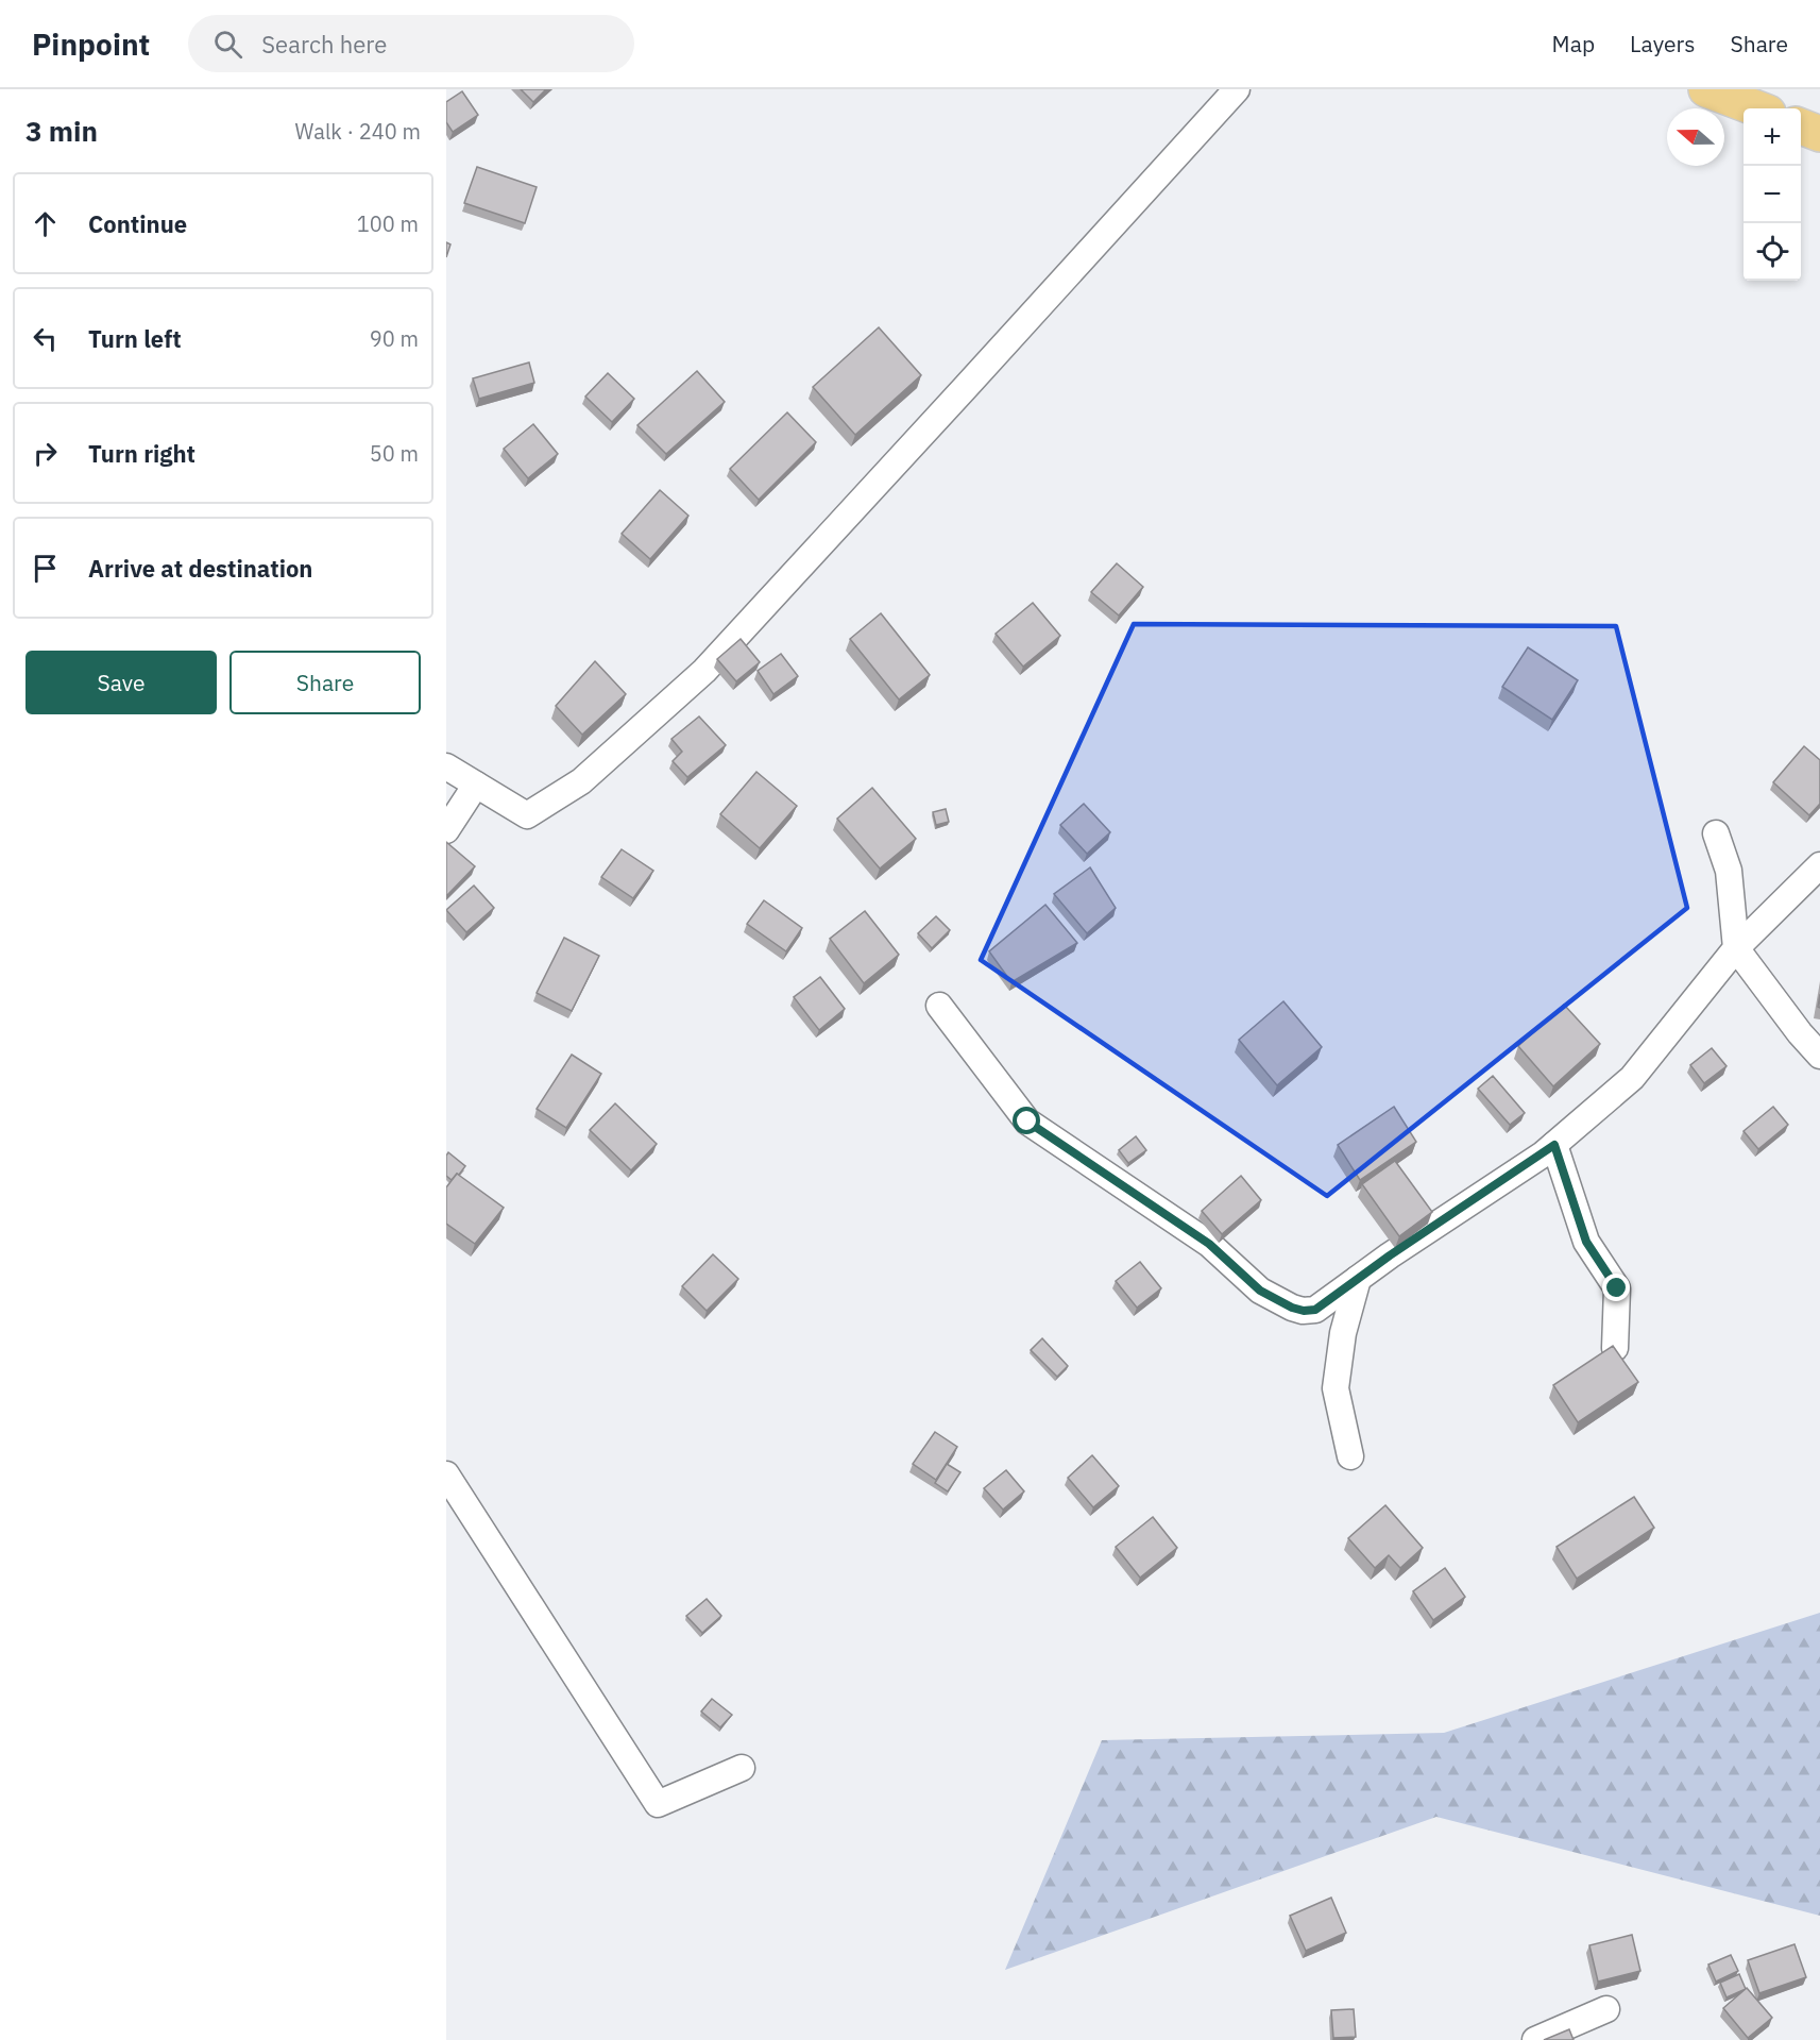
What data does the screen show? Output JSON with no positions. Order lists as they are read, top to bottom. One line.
{"north":"left","page":{"header":"Pinpoint","search":"Search here","nav":["Map","Layers","Share"],"heading":["3 min","Walk · 240 m"],"map_buttons":["+","−"],"list":[["Continue","100 m"],["Turn left","90 m"],["Turn right","50 m"],"Arrive at destination"],"buttons":["Save","Share"]}}
